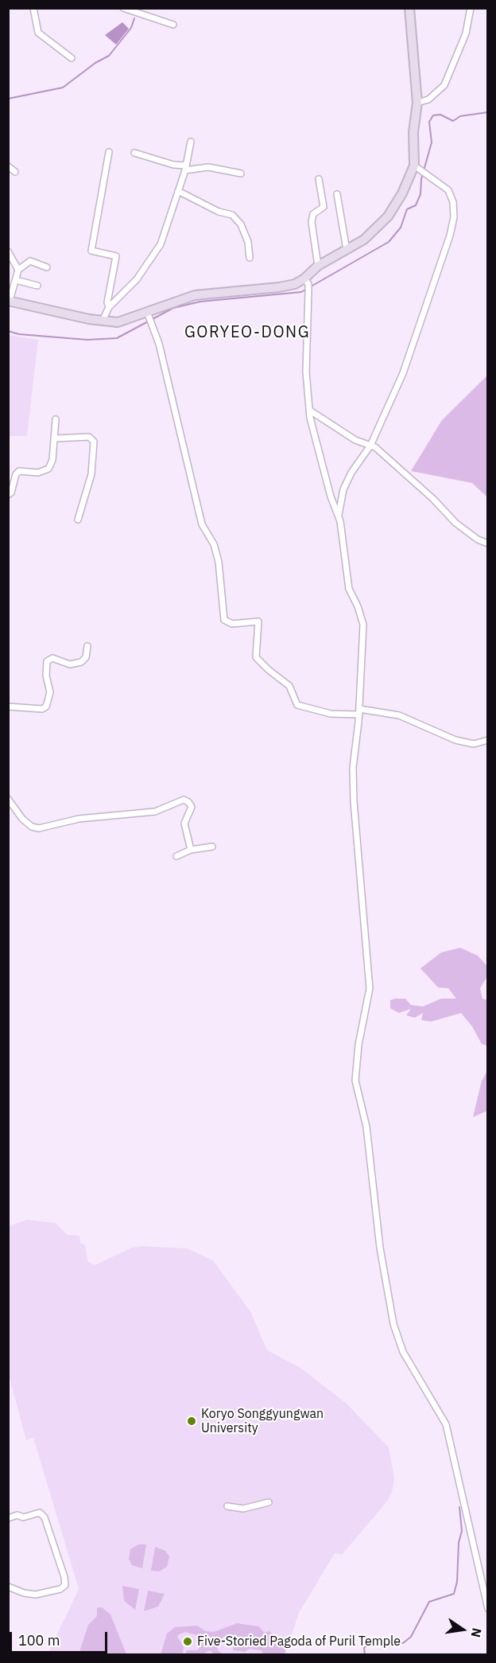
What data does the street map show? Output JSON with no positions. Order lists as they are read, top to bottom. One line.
{"districts":["GORYEO-DONG"],"places":["Koryo Songgyungwan University","Five-Storied Pagoda of Puril Temple"],"scale_bar":"100 m","north":"right"}
